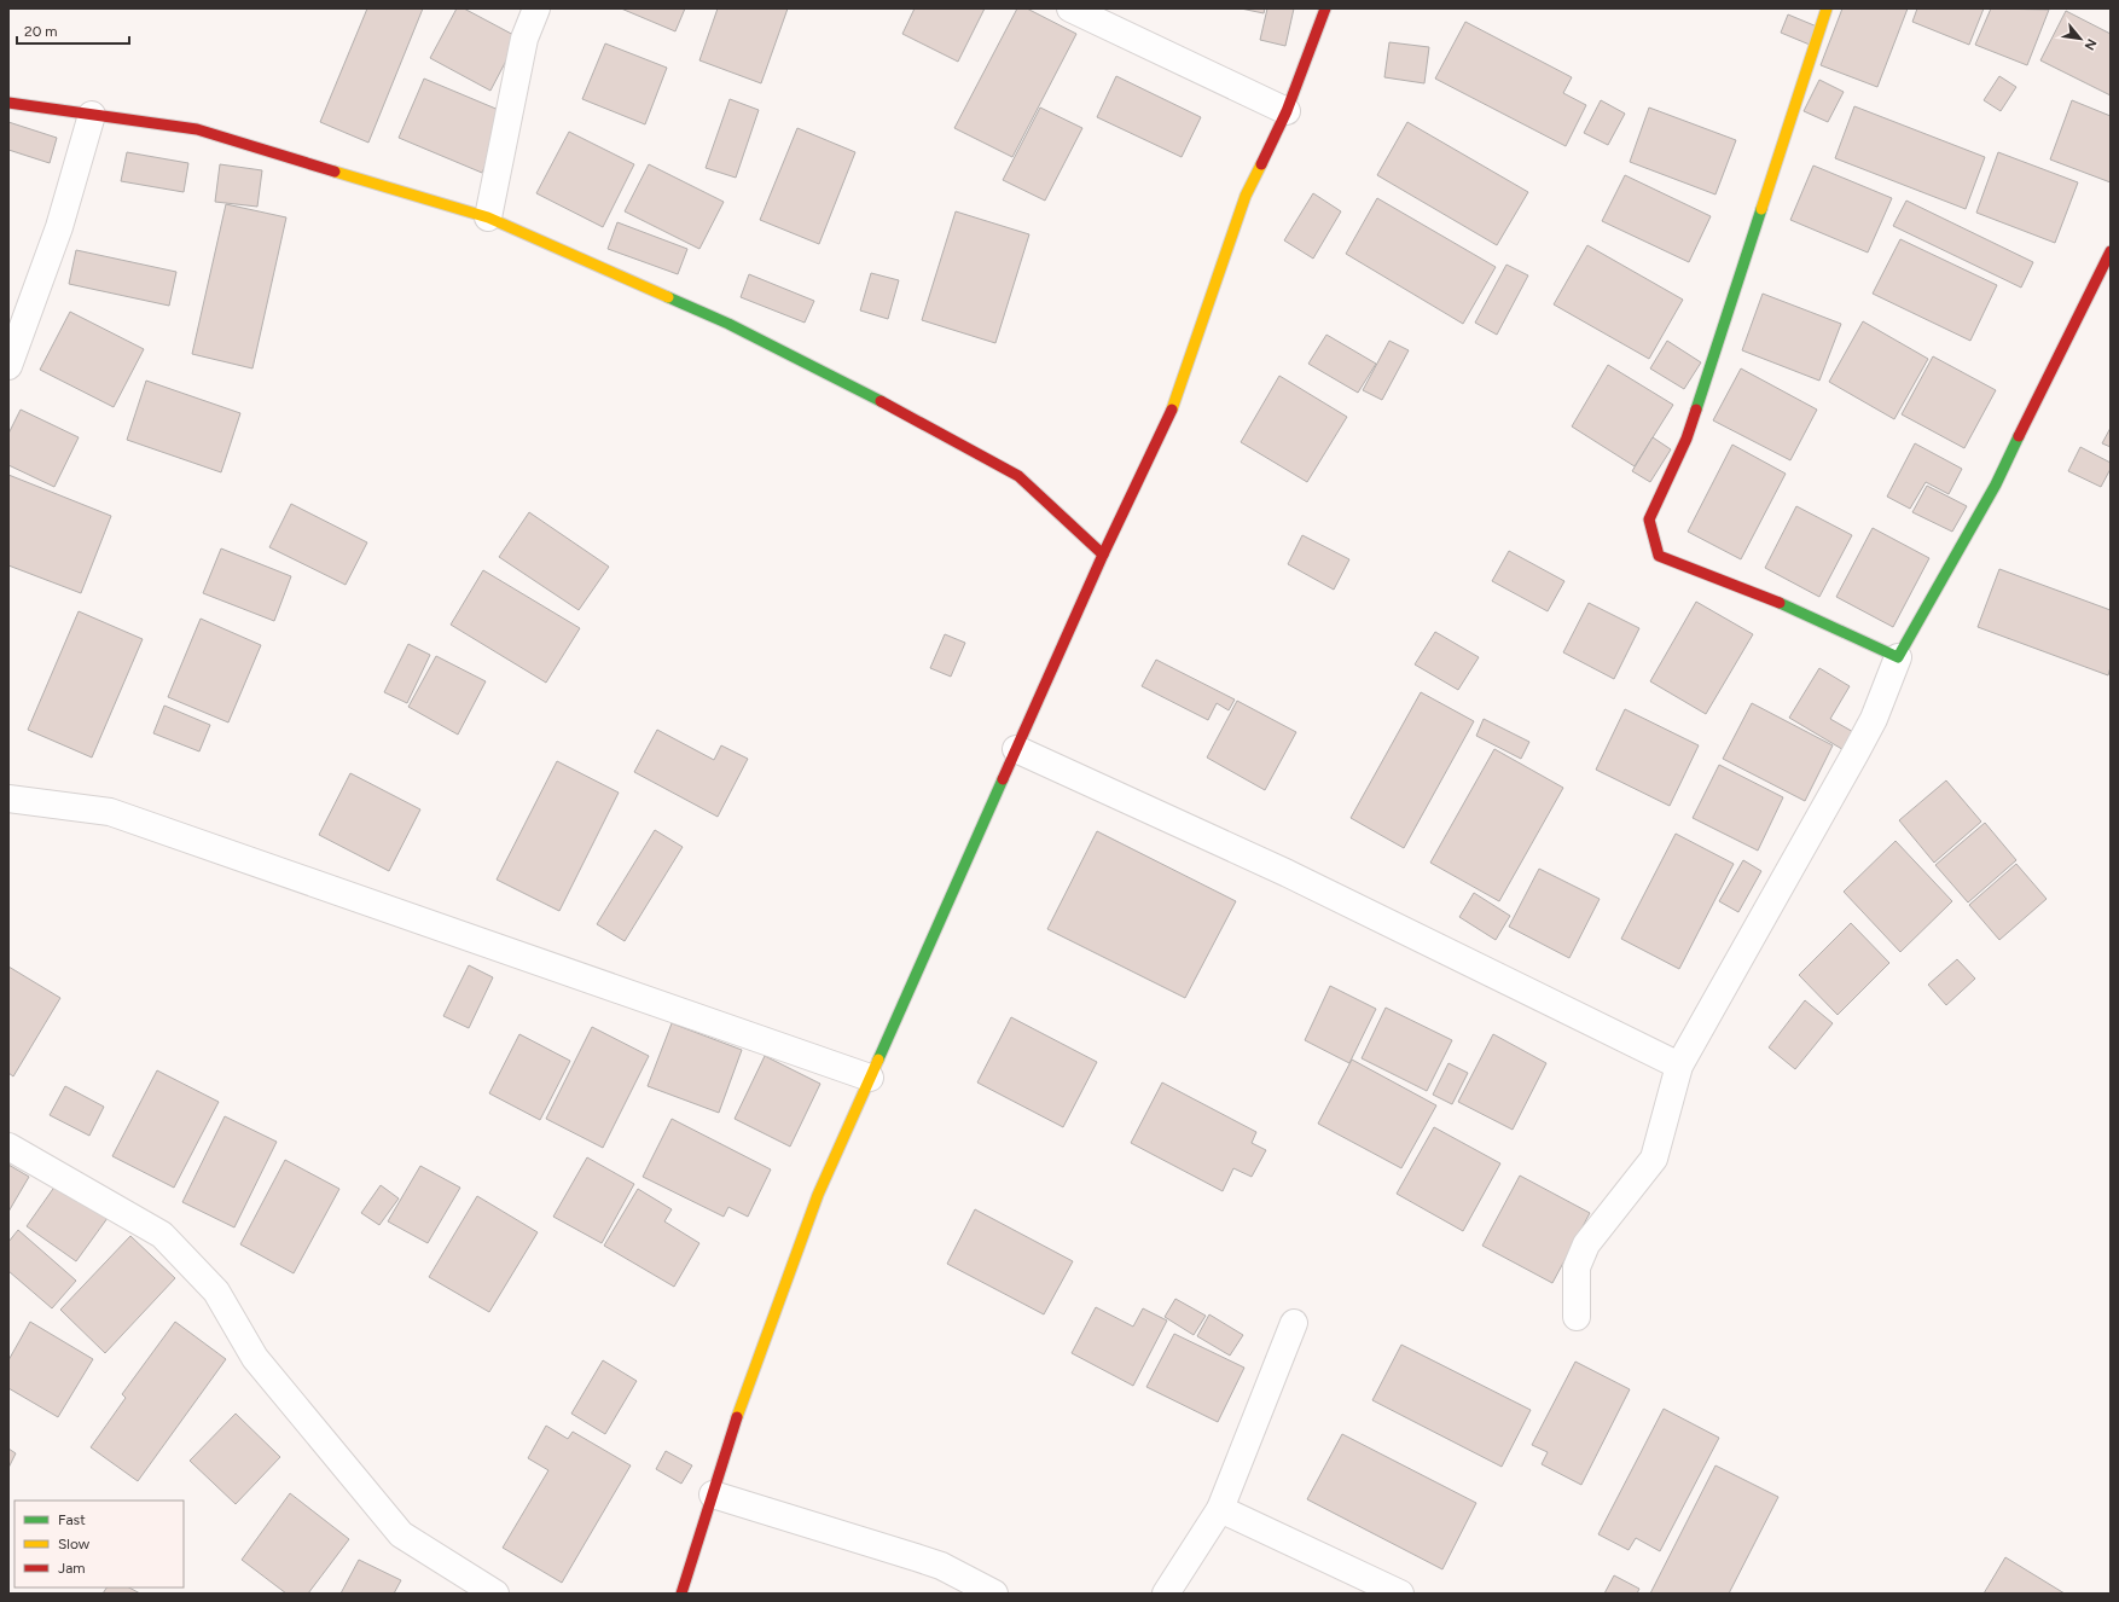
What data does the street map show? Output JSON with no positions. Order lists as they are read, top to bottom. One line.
{"legend":["Fast","Slow","Jam"],"scale_bar":"20 m","north":"bottom right"}
